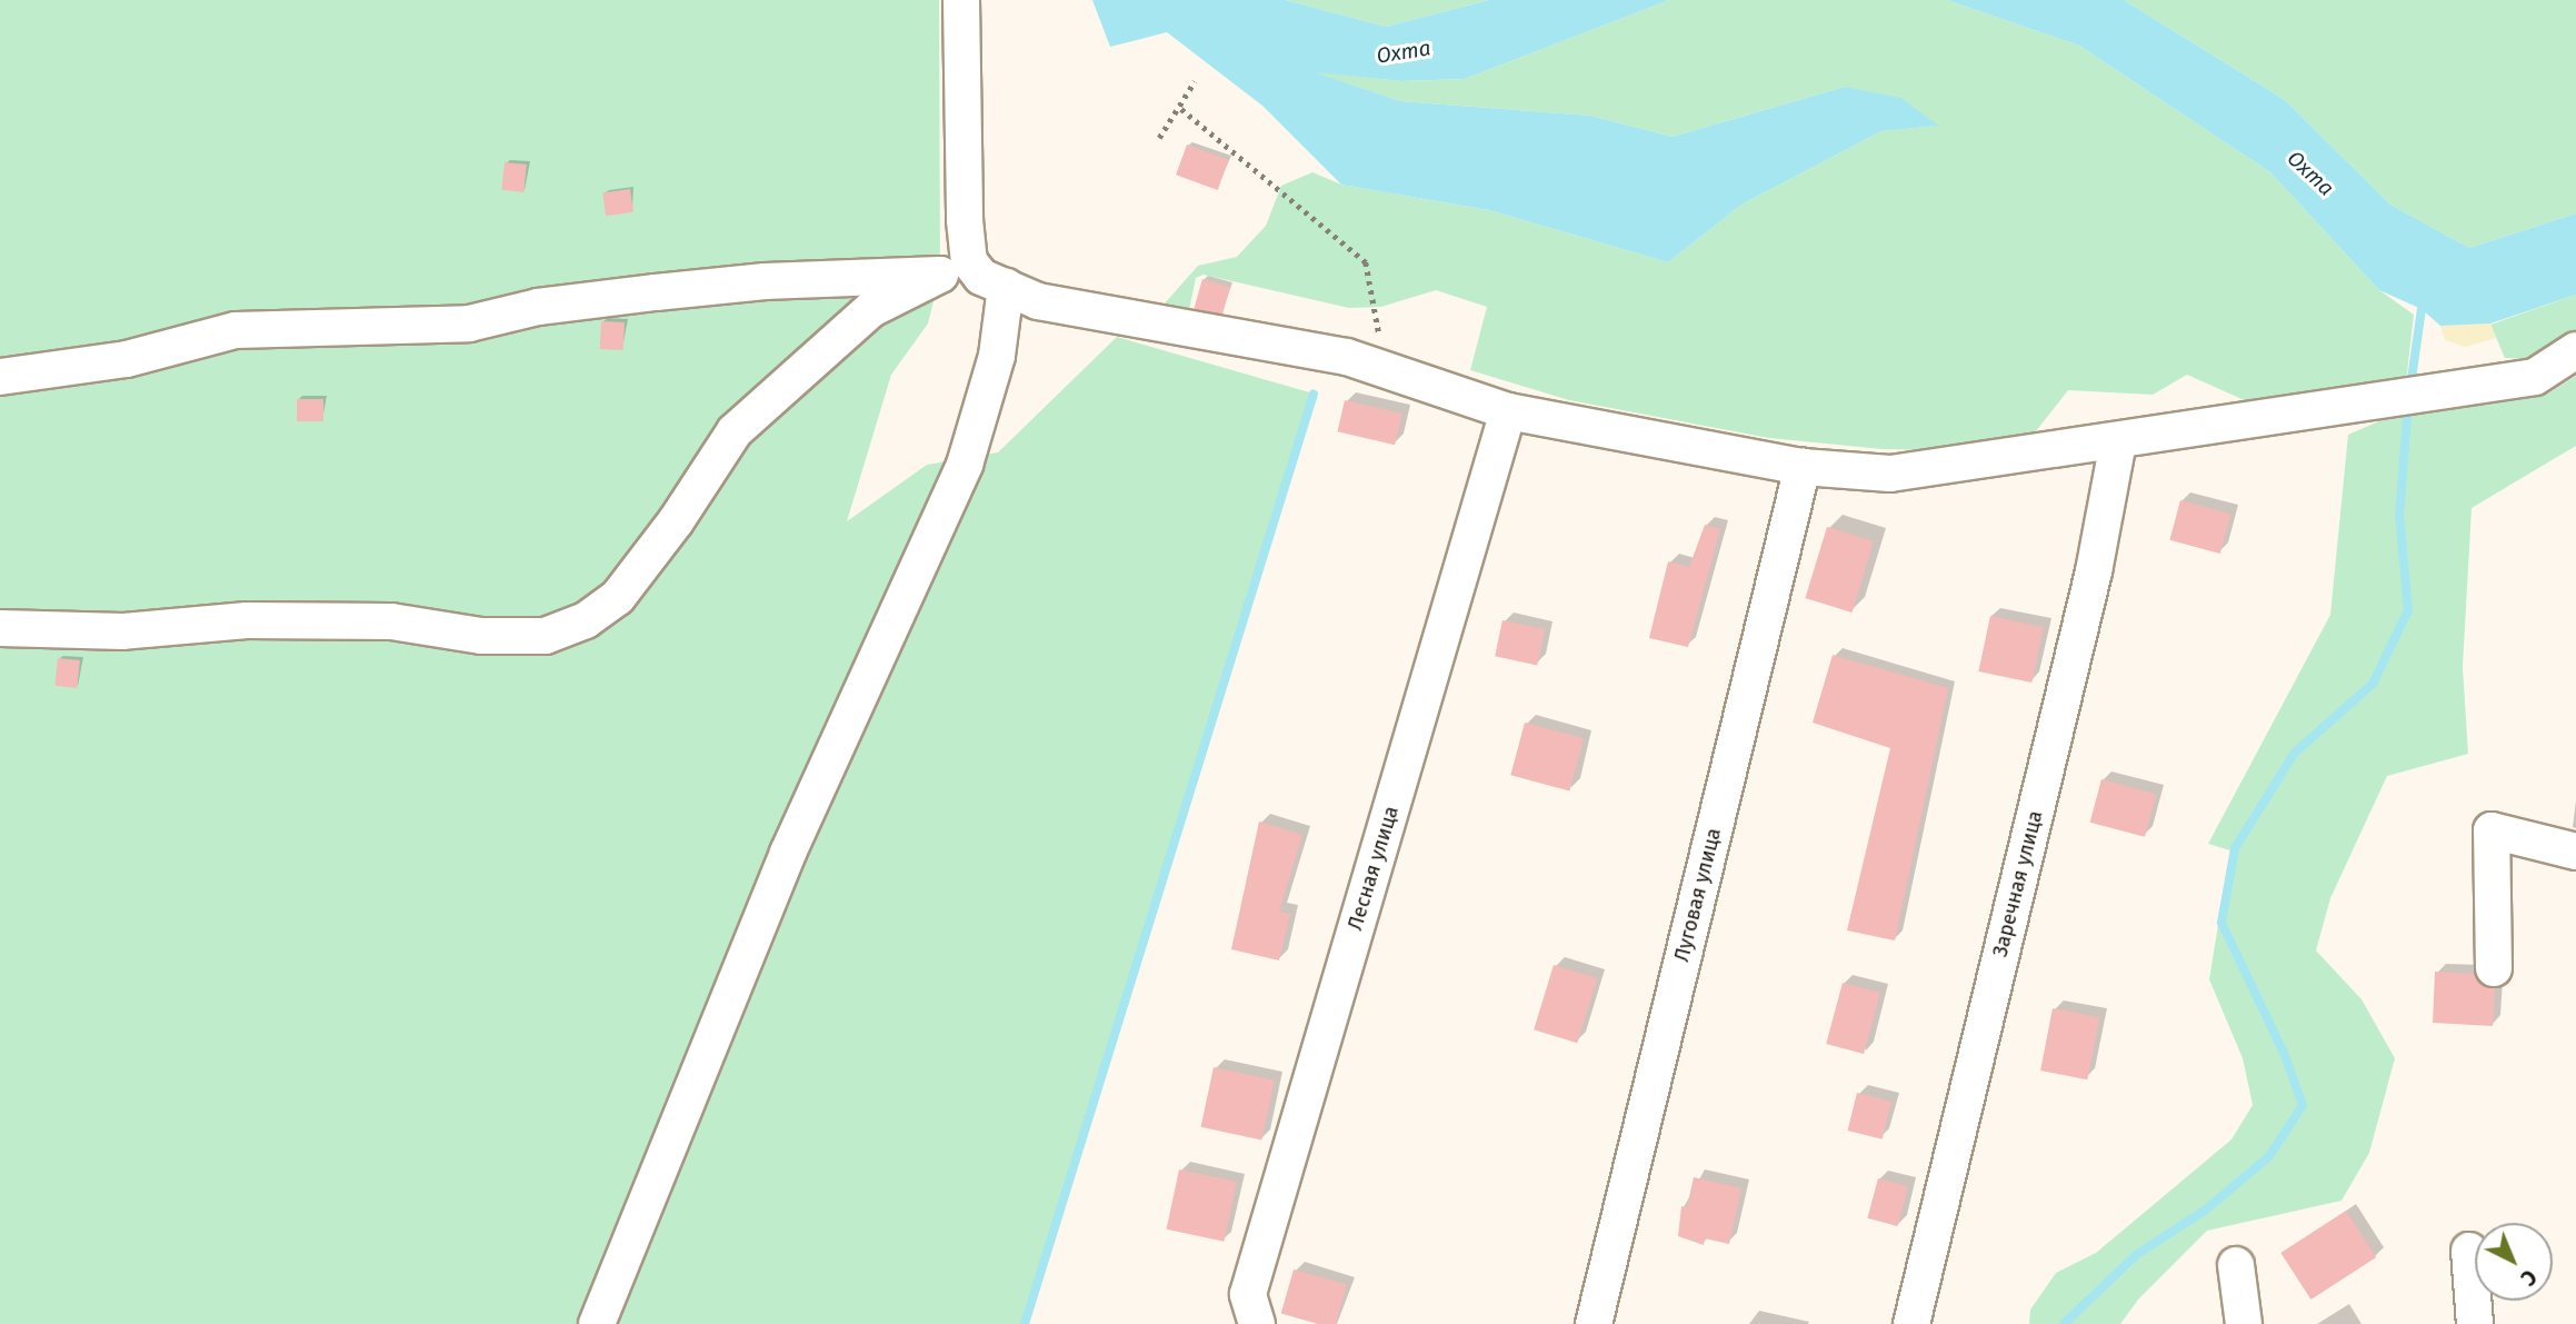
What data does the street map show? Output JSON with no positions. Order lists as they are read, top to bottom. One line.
{"streets":{"street":["Лесная улица","Заречная улица","Луговая улица"]},"water":["Охта"],"north":"bottom right"}
